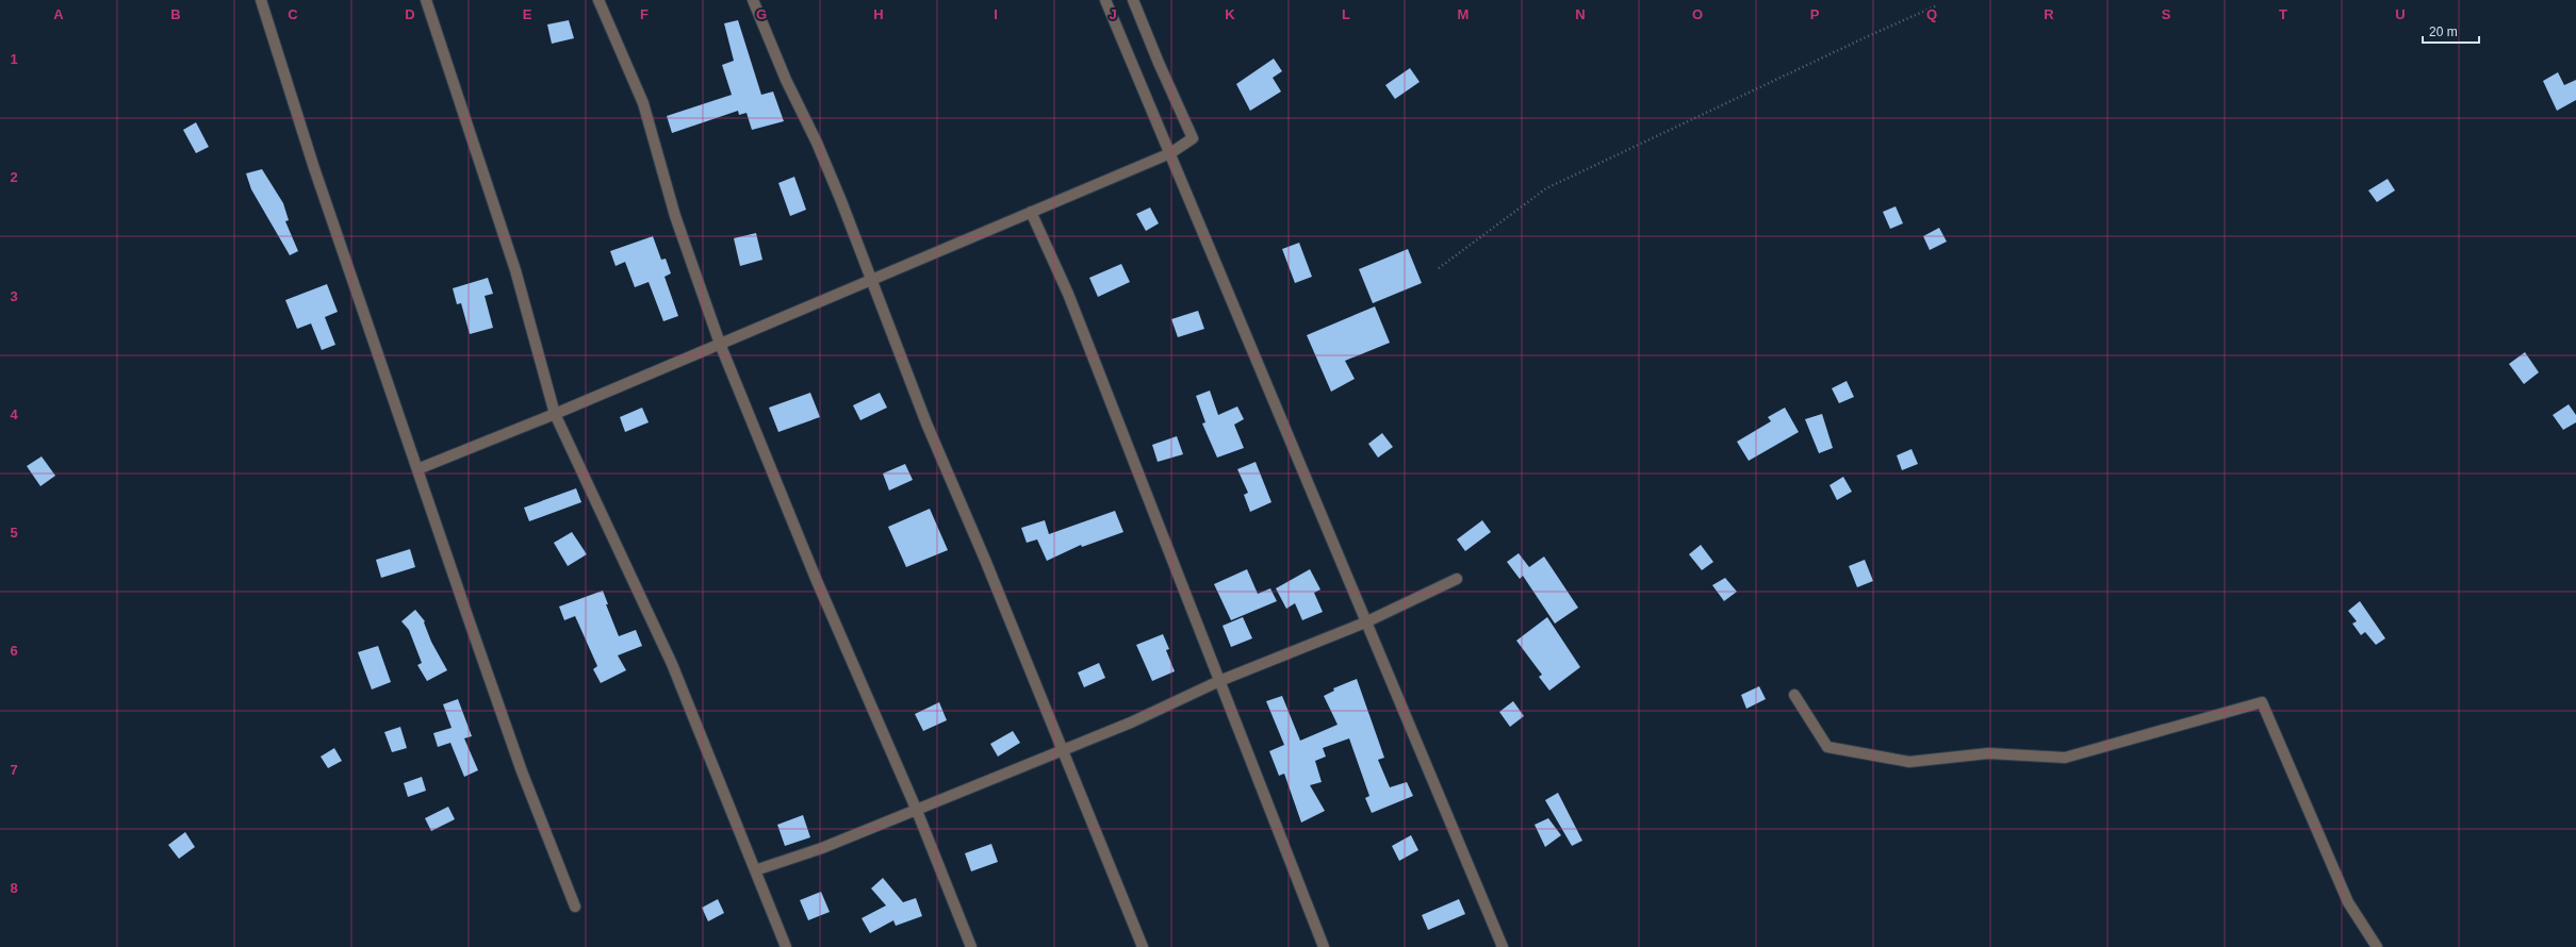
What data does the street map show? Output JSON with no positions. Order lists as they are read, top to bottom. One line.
{"scale_bar":"20 m","grid":{"columns":["A","B","C","D","E","F","G","H","I","J","K","L","M","N","O","P","Q","R","S","T","U"],"rows":["1","2","3","4","5","6","7","8"]}}
